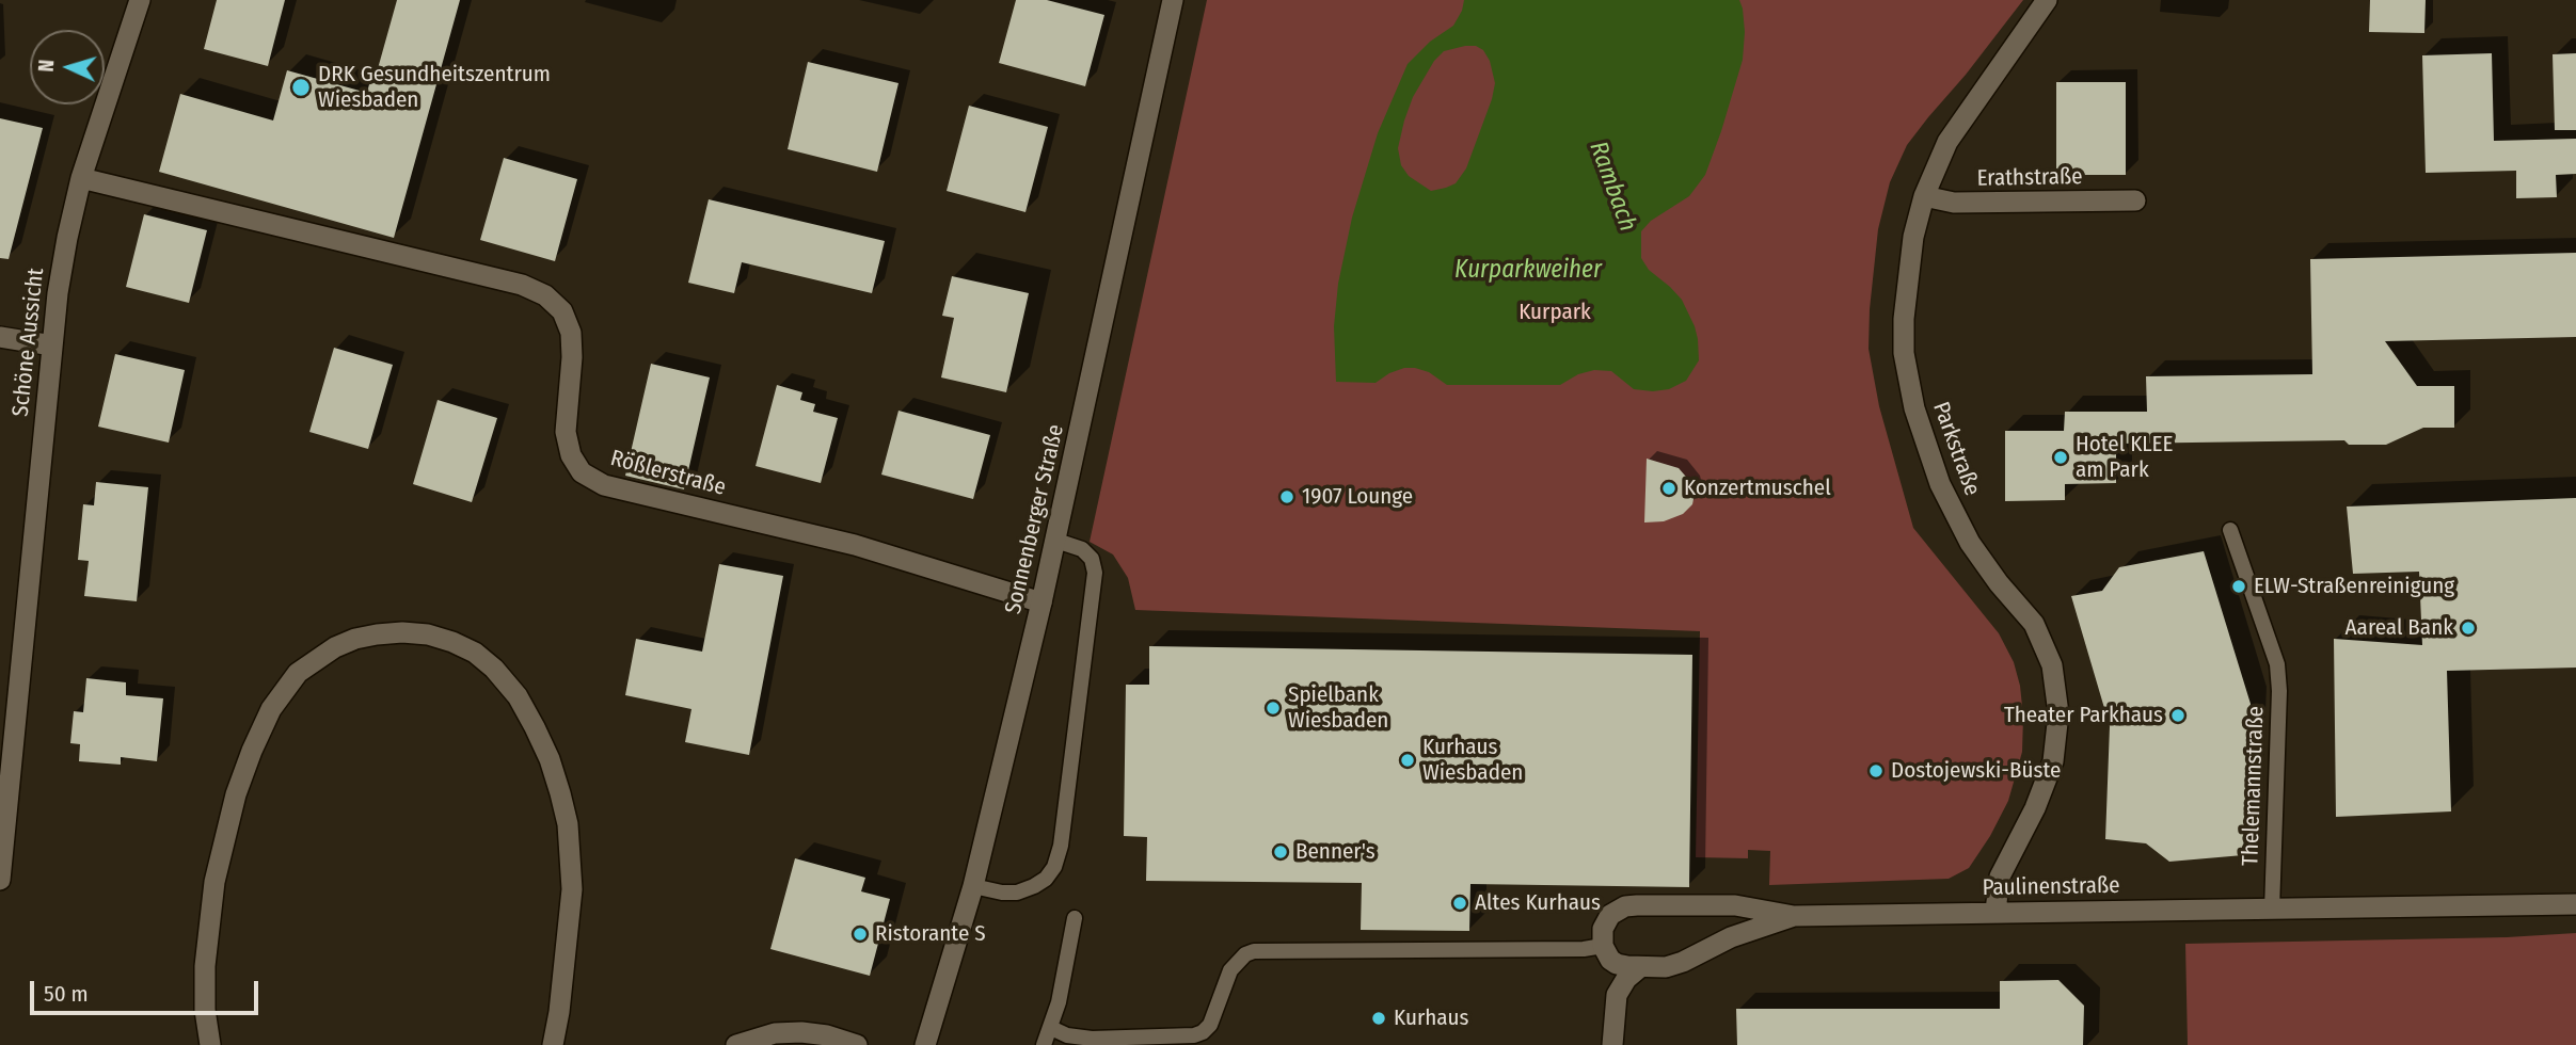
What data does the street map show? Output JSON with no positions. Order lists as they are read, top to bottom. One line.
{"streets":{"street":["Erathstraße","Schöne Aussicht","Parkstraße","Rößlerstraße","Sonnenberger Straße","Paulinenstraße"],"lane":["Thelemannstraße"]},"crossings":[["Erathstraße","Parkstraße"],["Schöne Aussicht","Rößlerstraße"],["Parkstraße","Paulinenstraße"],["Rößlerstraße","Sonnenberger Straße"],["Thelemannstraße","Paulinenstraße"]],"water":["Rambach","Kurparkweiher"],"parks":["Kurpark"],"places":["DRK Gesundheitszentrum Wiesbaden","Hotel KLEE am Park","Konzertmuschel","1907 Lounge","ELW-Straßenreinigung","Aareal Bank","Spielbank Wiesbaden","Theater Parkhaus","Kurhaus Wiesbaden","Dostojewski-Büste","Benner's","Altes Kurhaus","Ristorante S","Kurhaus"],"scale_bar":"50 m","north":"left"}
